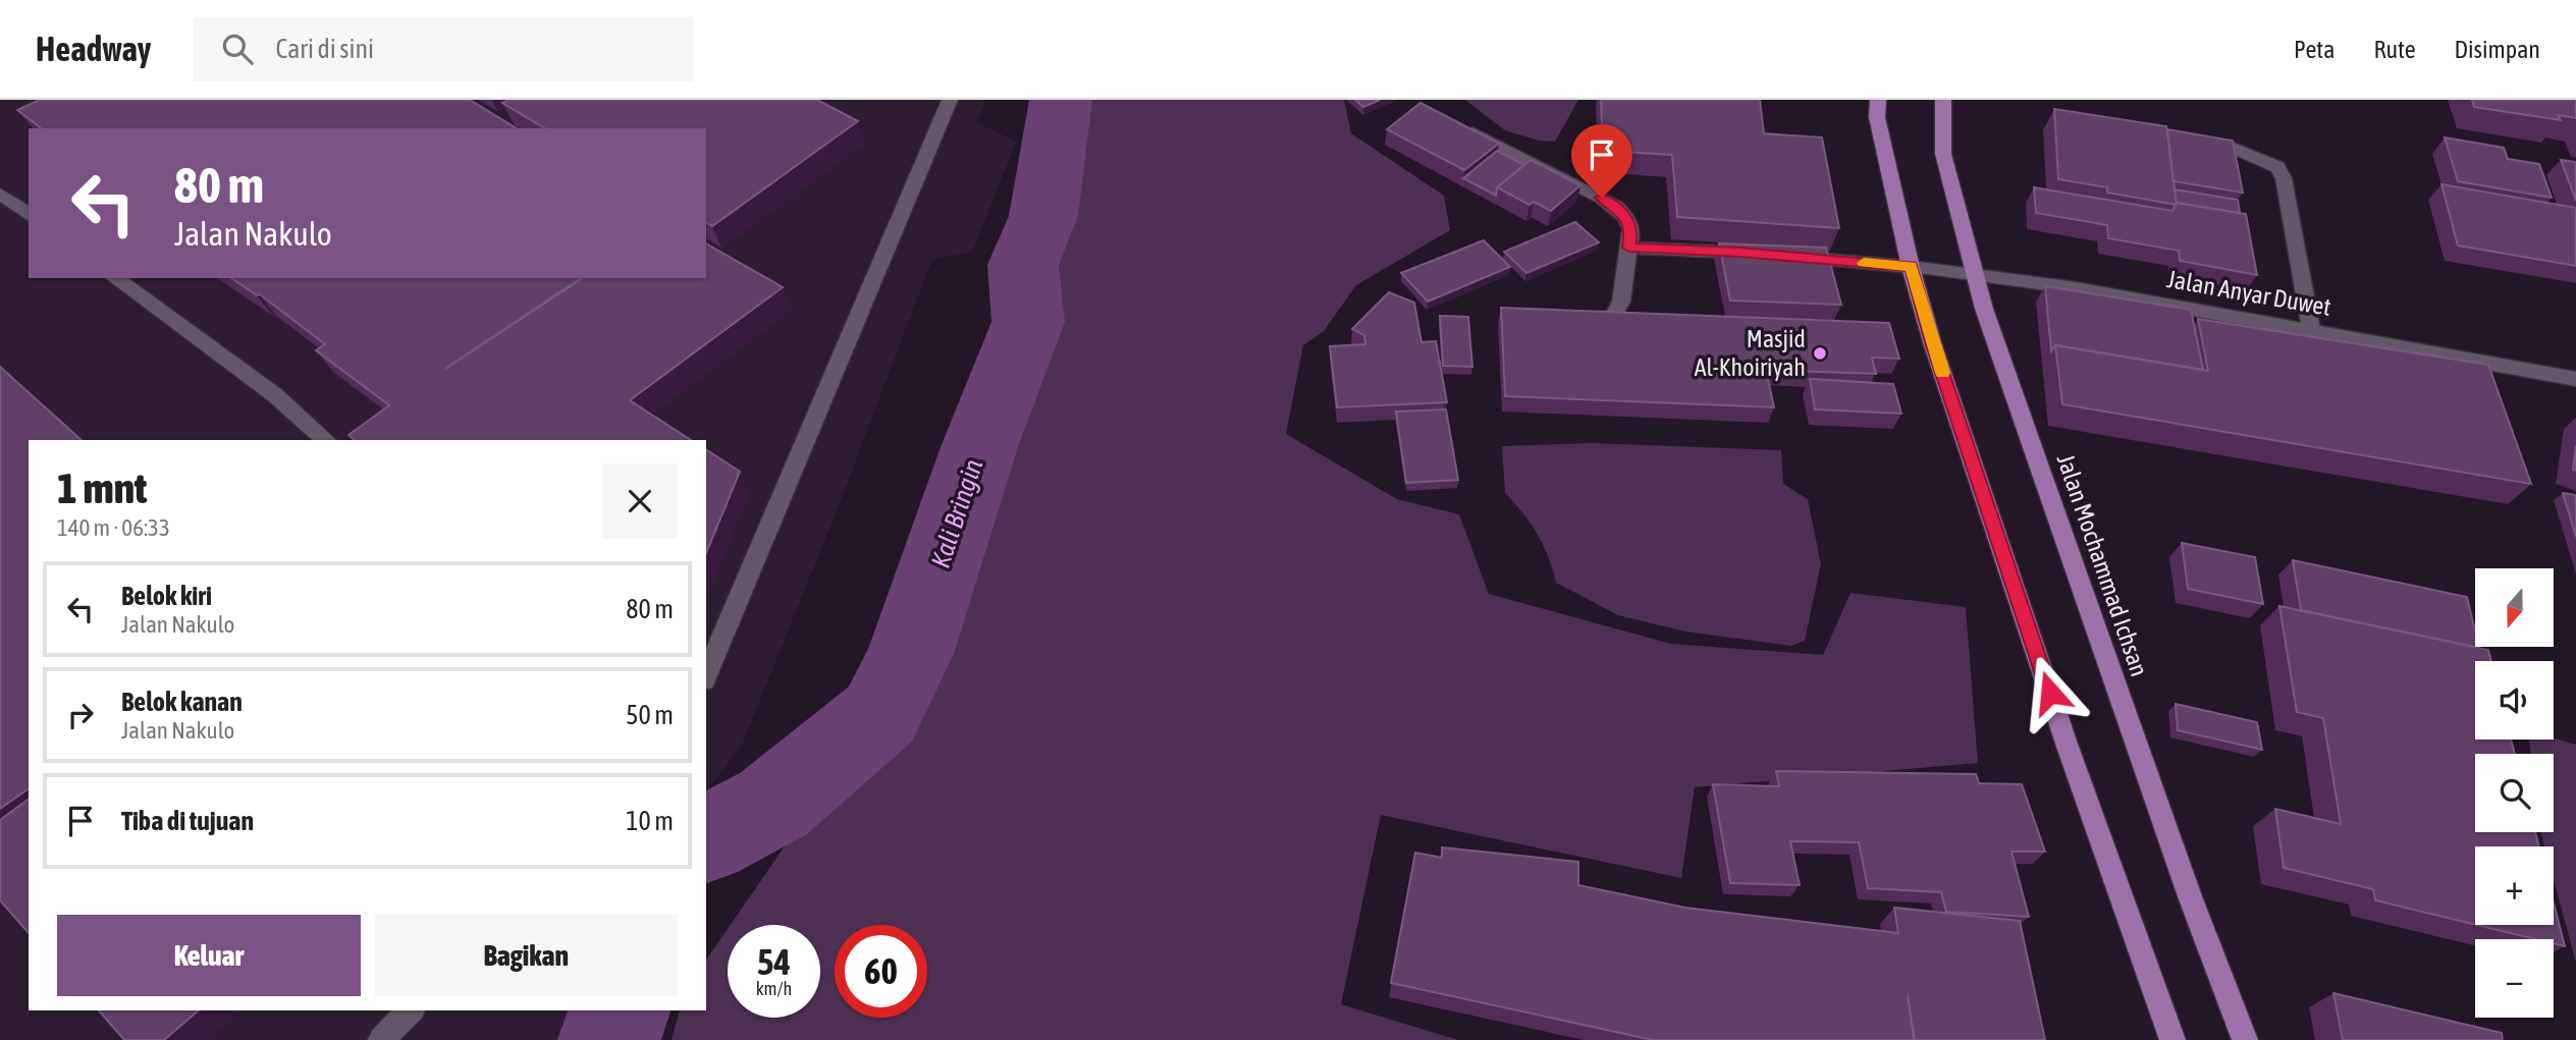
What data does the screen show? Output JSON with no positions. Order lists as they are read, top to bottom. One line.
{"streets":{"main road":["Jalan Mochammad Ichsan"],"street":["Jalan Anyar Duwet"]},"crossings":[["Jalan Anyar Duwet","Jalan Mochammad Ichsan"]],"water":["Kali Bringin"],"places":["Masjid Al-Khoiriyah"],"north":"bottom","page":{"header":"Headway","search":"Cari di sini","nav":["Peta","Rute","Disimpan"],"turn":["80 m","Jalan Nakulo"],"heading":["1 mnt","140 m · 06:33"],"list":[{"name":"Belok kiri","note":"Jalan Nakulo","value":"80 m"},{"name":"Belok kanan","note":"Jalan Nakulo","value":"50 m"},{"name":"Tiba di tujuan","value":"10 m"}],"map_buttons":["+","−"],"buttons":["Keluar","Bagikan"],"speed":"54 km/h","limit":"60"}}
